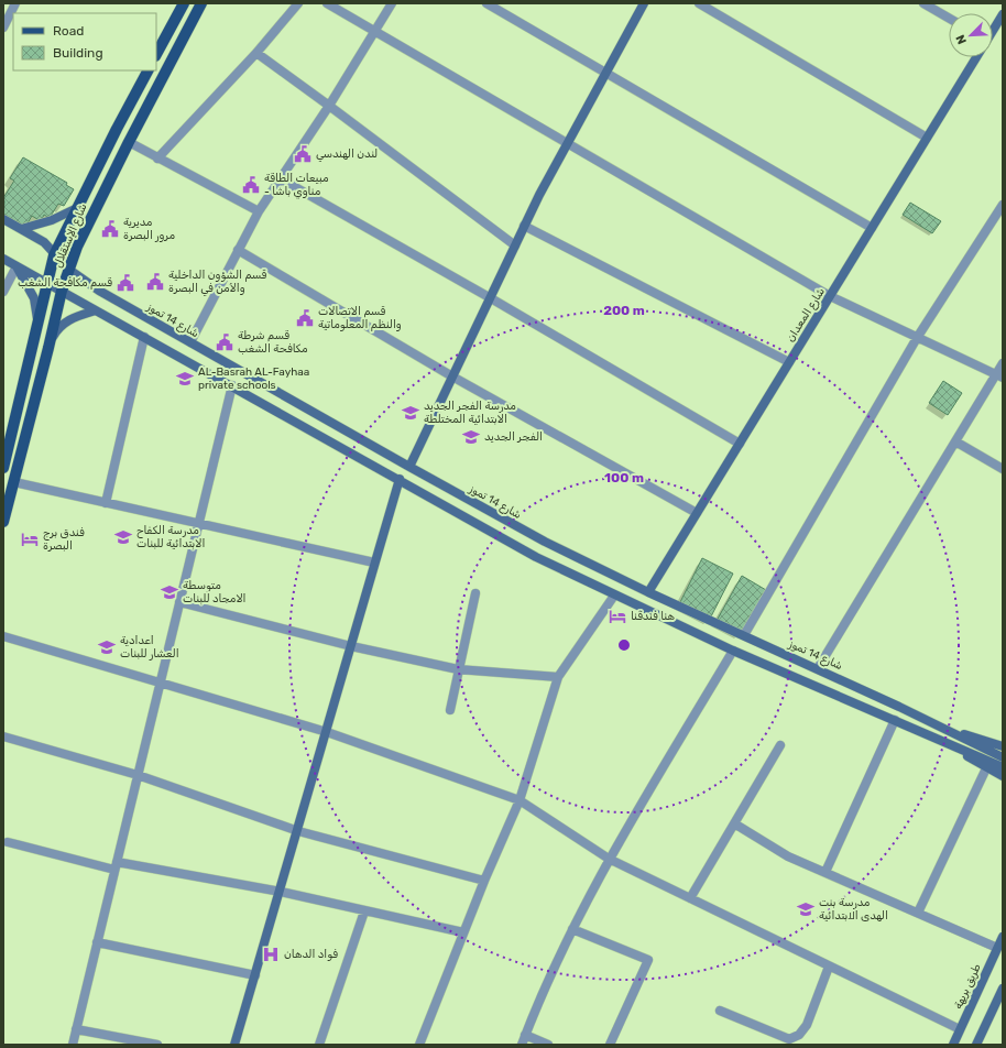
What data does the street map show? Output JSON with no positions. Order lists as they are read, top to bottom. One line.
{"streets":{"main road":["شارع الإستقلال","شارع المعدان","شارع 14 تموز","طريق بريهة"]},"crossings":[["شارع الإستقلال","شارع 14 تموز"],["شارع المعدان","شارع 14 تموز"]],"places":{"public building":["لندن الهندسي","مبيعات الطاقة - مناوي باشا","مديرية مرور البصرة","قسم الشؤون الداخلية والأمن في البصرة","قسم مكافحة الشغب","قسم الاتصالات والنظم المعلوماتية","قسم شرطة مكافحة الشغب"],"school or university":["AL-Basrah AL-Fayhaa private schools","مدرسة الفجر الجديد الابتدائية المختلطة","الفجر الجديد","مدرسة الكفاح الابتدائية للبنات","متوسطة الامجاد للبنات","اعدادية العشار للبنات","مدرسة بنت الهدى اﻻبتدائية"],"hotel":["فندق برج البصرة","هنا فندقنا"],"hospital":["فواد الدهان"]},"legend":["Road","Building"],"north":"bottom left","rings":["200 m","100 m"]}
